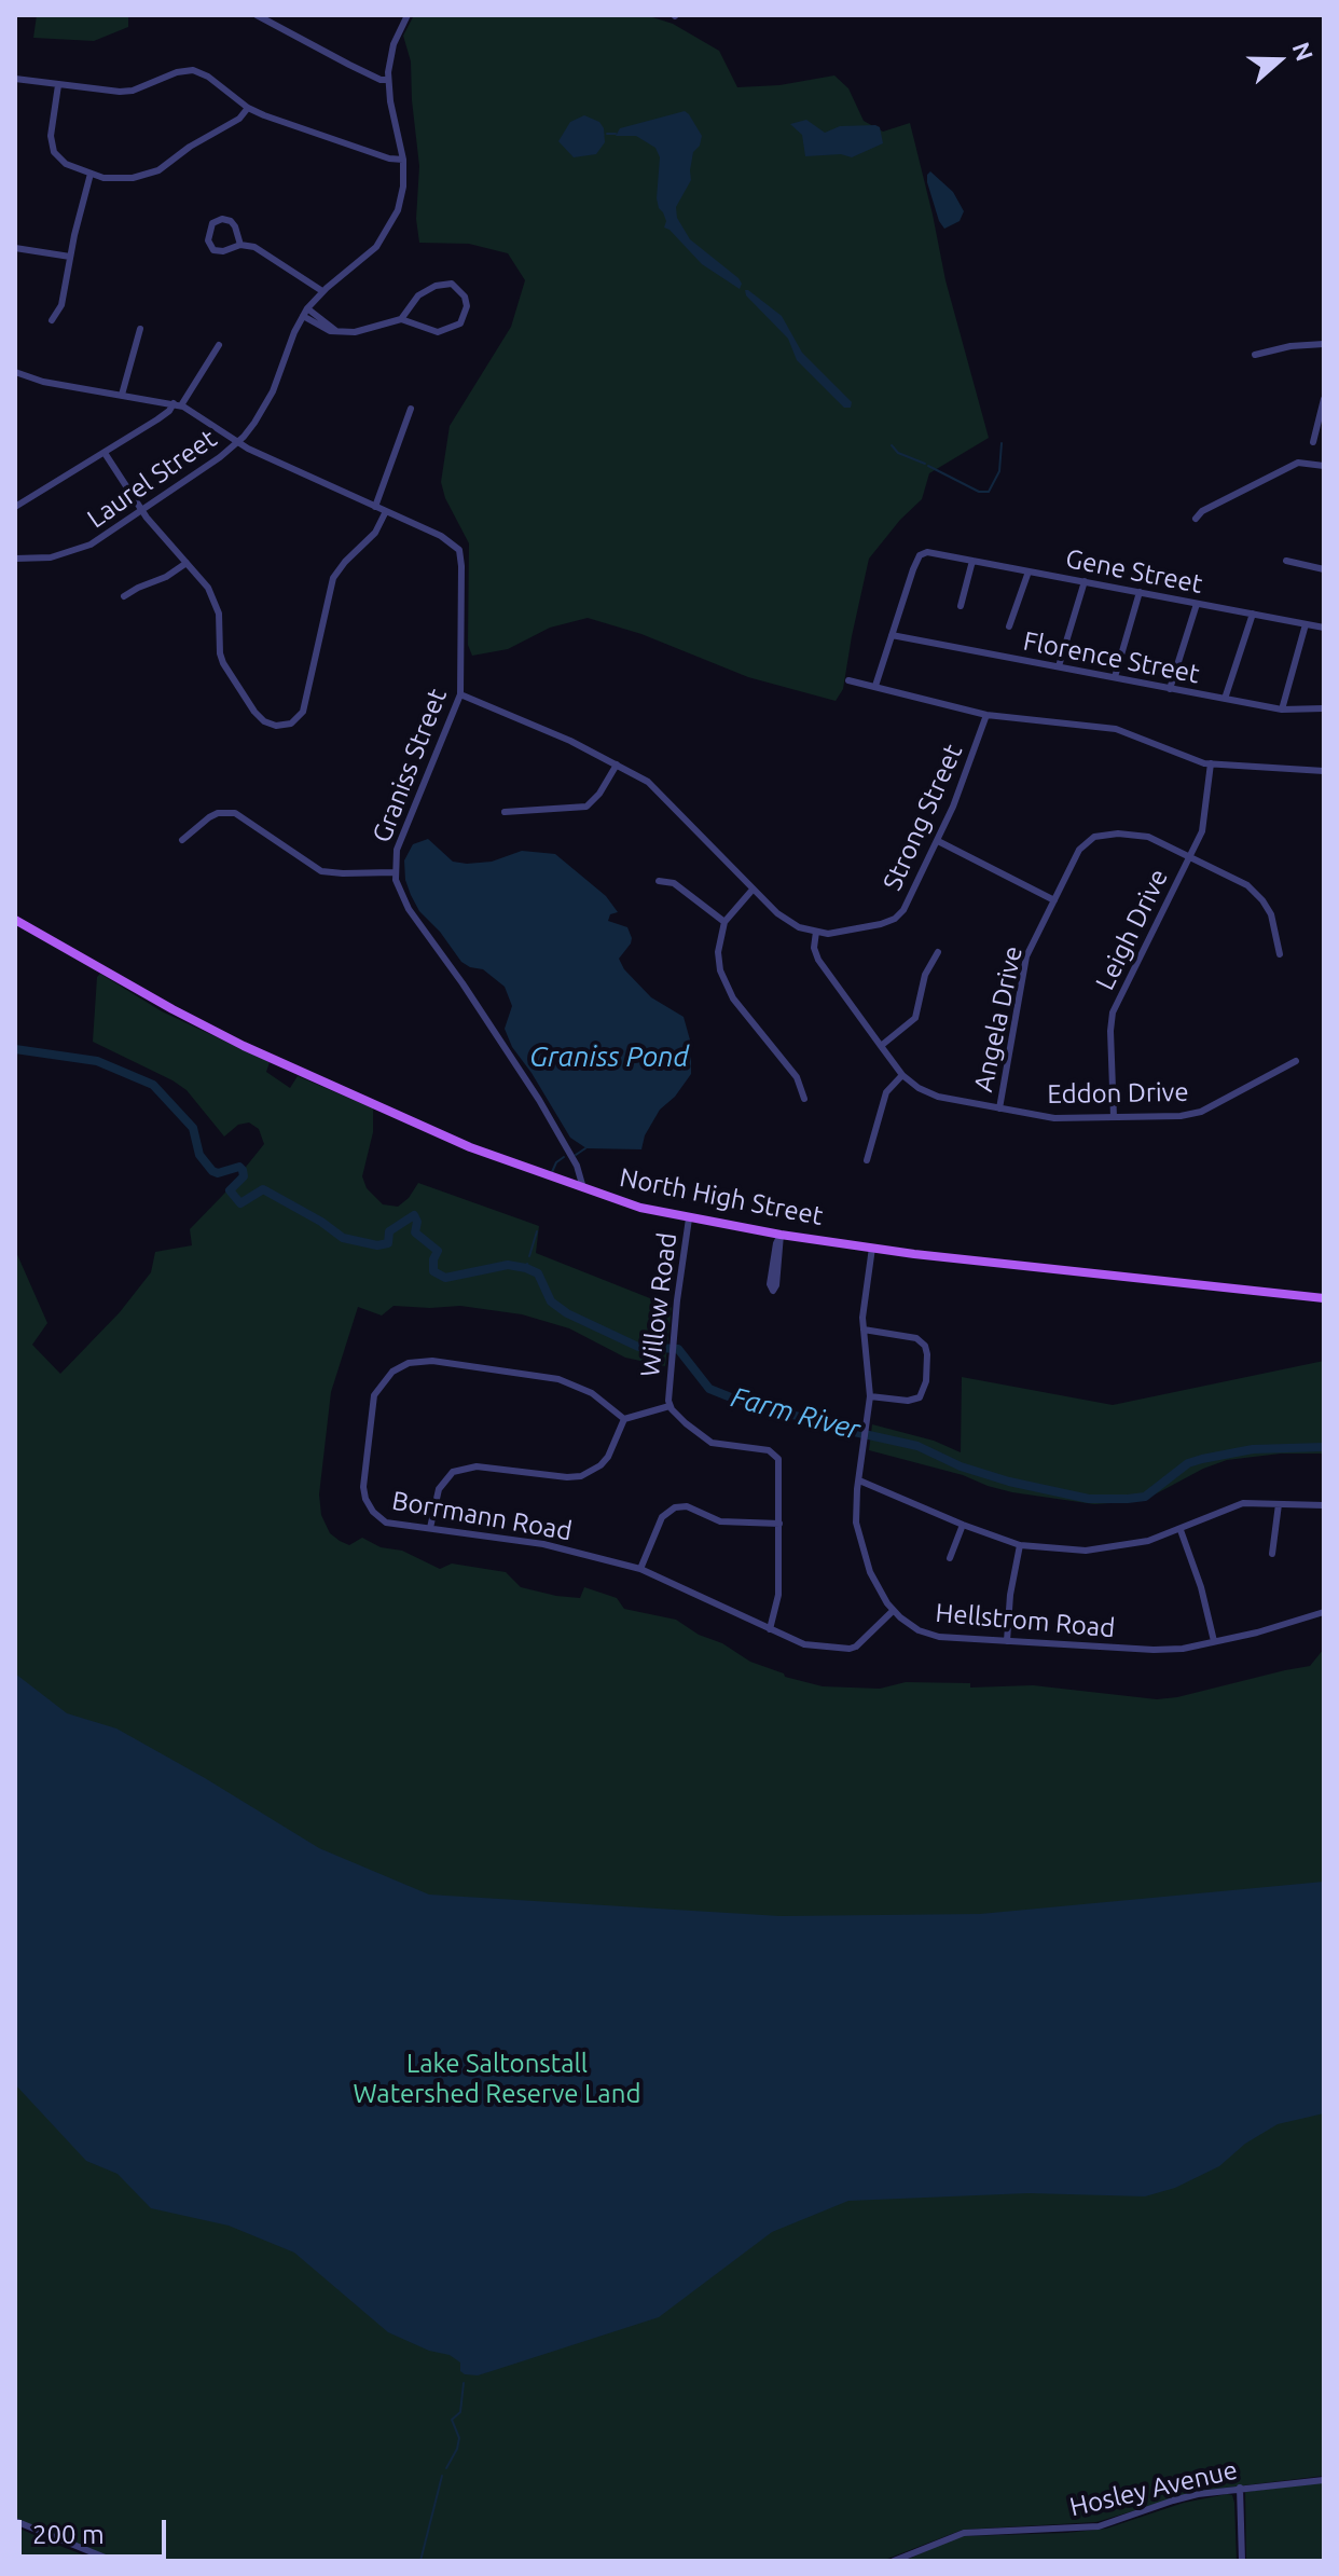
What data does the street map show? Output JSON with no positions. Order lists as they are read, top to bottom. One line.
{"streets":{"main road":["North High Street"],"street":["Laurel Street","Gene Street","Florence Street","Graniss Street","Strong Street","Leigh Drive","Angela Drive","Eddon Drive","Willow Road","Borrmann Road","Hellstrom Road","Hosley Avenue"]},"crossings":[["Laurel Street","Graniss Street"],["Gene Street","Florence Street"],["Graniss Street","Strong Street"],["Graniss Street","North High Street"],["Strong Street","Eddon Drive"],["Leigh Drive","Angela Drive"],["Leigh Drive","Eddon Drive"],["Angela Drive","Eddon Drive"],["North High Street","Willow Road"],["North High Street","Hellstrom Road"],["Willow Road","Borrmann Road"],["Borrmann Road","Hellstrom Road"]],"water":["Graniss Pond","Farm River"],"parks":["Lake Saltonstall Watershed Reserve Land"],"scale_bar":"200 m","north":"right"}
